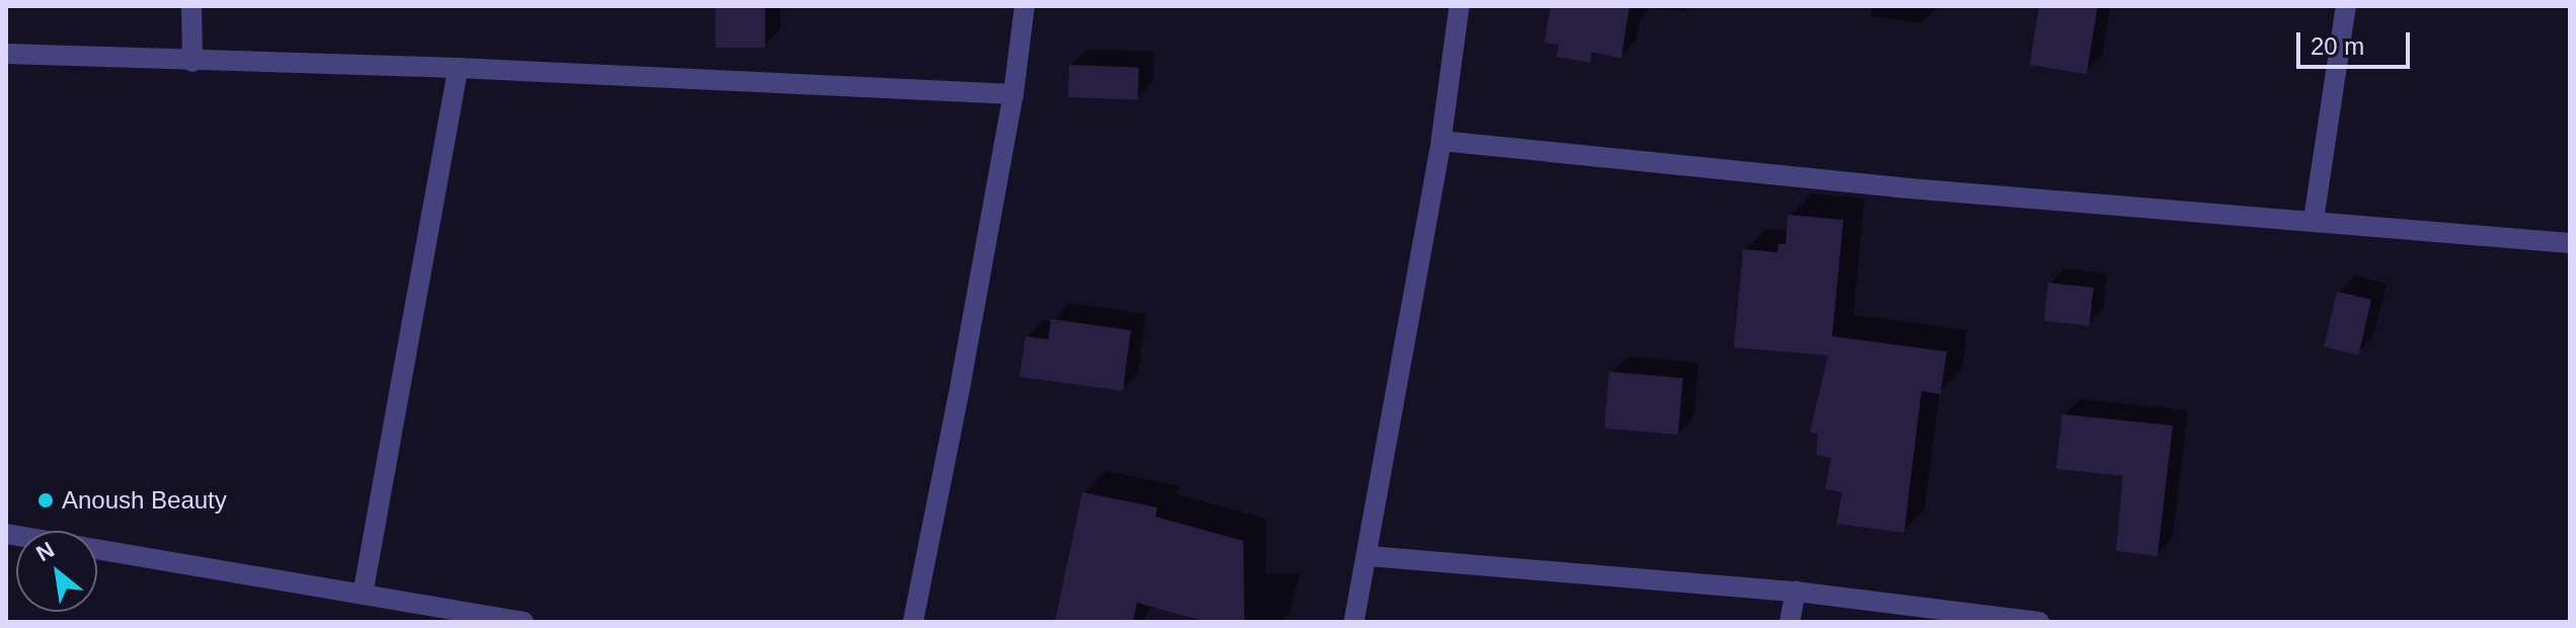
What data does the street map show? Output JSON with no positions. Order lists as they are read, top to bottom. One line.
{"places":["Anoush Beauty"],"scale_bar":"20 m","north":"top left"}
